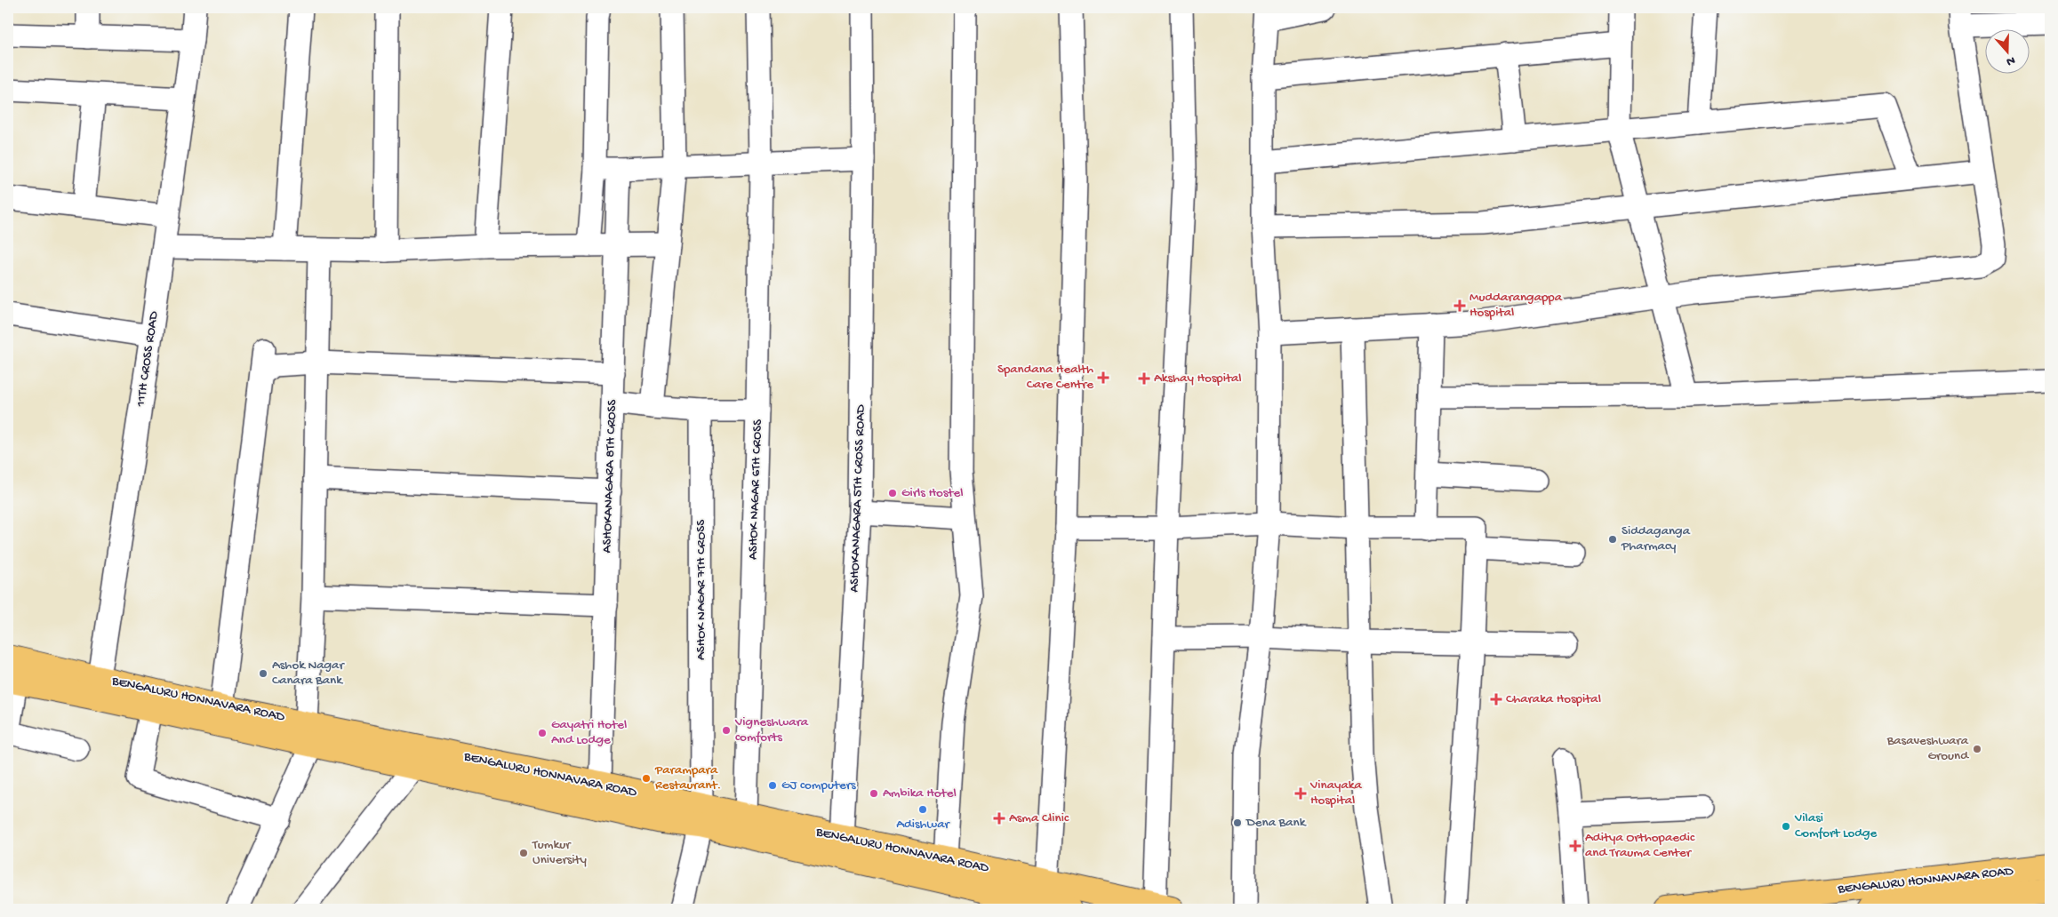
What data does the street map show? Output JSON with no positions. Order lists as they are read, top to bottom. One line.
{"streets":{"main road":["BENGALURU HONNAVARA ROAD"],"street":["11TH CROSS ROAD","ASHOKANAGARA 8TH CROSS","ASHOK NAGAR 6TH CROSS","ASHOKANAGARA 5TH CROSS ROAD","ASHOK NAGAR 7TH CROSS"]},"crossings":[["11TH CROSS ROAD","BENGALURU HONNAVARA ROAD"],["ASHOKANAGARA 8TH CROSS","BENGALURU HONNAVARA ROAD"],["ASHOK NAGAR 6TH CROSS","BENGALURU HONNAVARA ROAD"],["ASHOKANAGARA 5TH CROSS ROAD","BENGALURU HONNAVARA ROAD"],["ASHOK NAGAR 7TH CROSS","BENGALURU HONNAVARA ROAD"]],"places":{"health":["Muddarangappa Hospital","Spandana Health Care Centre","Akshay Hospital","Charaka Hospital","Vinayaka Hospital","Asma Clinic","Aditya Orthopaedic and Trauma Center"],"other":["Girls Hostel","Siddaganga Pharmacy","Ashok Nagar Canara Bank","Vigneshwara comforts","Gayatri Hotel And Lodge","Basaveshwara Ground","Parampara Restaurant.","GJ computers","Ambika Hotel","Adishwar","Dena Bank","Vilasi Comfort Lodge","Tumkur University"]},"north":"bottom"}
